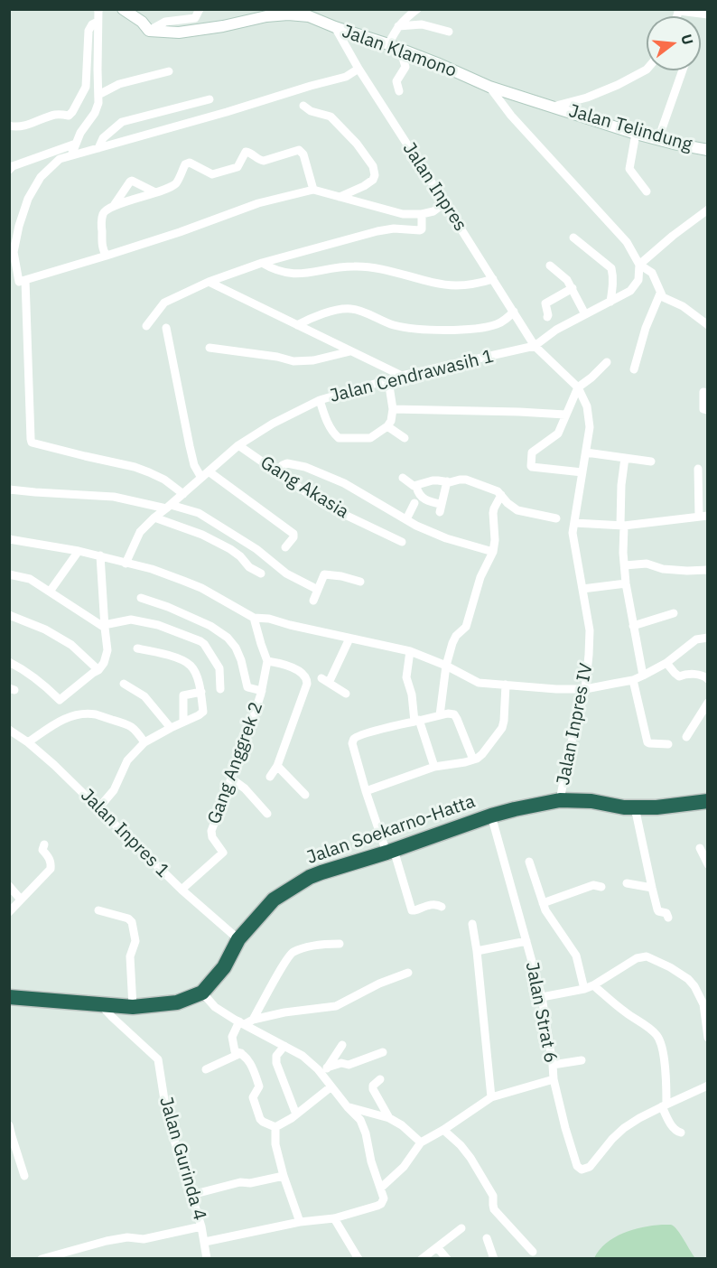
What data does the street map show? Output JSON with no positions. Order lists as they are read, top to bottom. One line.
{"streets":{"highway":["Jalan Soekarno-Hatta"],"main road":["Jalan Klamono","Jalan Telindung"],"street":["Jalan Inpres","Jalan Cendrawasih 1","Gang Akasia","Jalan Inpres IV","Gang Anggrek 2","Jalan Inpres 1","Jalan Strat 6","Jalan Gurinda 4"]},"crossings":[["Jalan Klamono","Jalan Telindung"],["Jalan Klamono","Jalan Inpres"],["Jalan Inpres","Jalan Cendrawasih 1"],["Jalan Inpres","Jalan Inpres IV"],["Jalan Cendrawasih 1","Gang Akasia"],["Jalan Cendrawasih 1","Jalan Inpres IV"],["Jalan Inpres IV","Jalan Soekarno-Hatta"],["Gang Anggrek 2","Jalan Inpres 1"],["Jalan Soekarno-Hatta","Jalan Inpres 1"],["Jalan Soekarno-Hatta","Jalan Strat 6"],["Jalan Soekarno-Hatta","Jalan Gurinda 4"]],"north":"right"}
